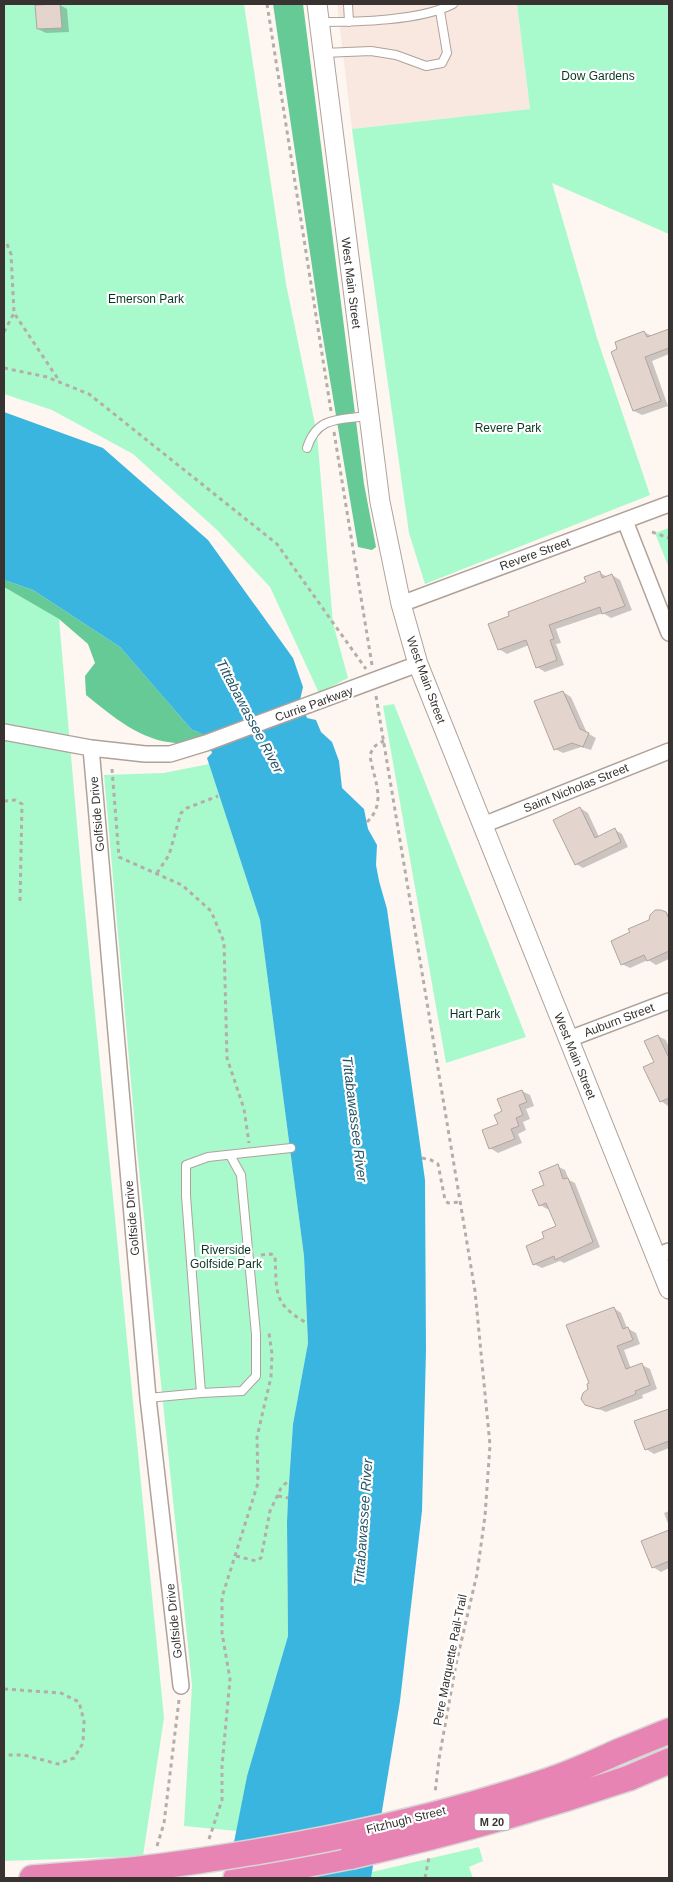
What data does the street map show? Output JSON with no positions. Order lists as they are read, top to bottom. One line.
{"streets":{"highway":["Fitzhugh Street","M 20"],"street":["West Main Street","Revere Street","Currie Parkway","Saint Nicholas Street","Golfside Drive","Auburn Street"],"path":["Pere Marquette Rail-Trail"]},"crossings":[["West Main Street","Revere Street"],["West Main Street","Currie Parkway"],["West Main Street","Saint Nicholas Street"],["West Main Street","Auburn Street"],["Currie Parkway","Golfside Drive"],["Currie Parkway","Pere Marquette Rail-Trail"]],"water":["Tittabawassee River"],"parks":["Dow Gardens","Emerson Park","Revere Park","Hart Park","Riverside Golfside Park"]}
